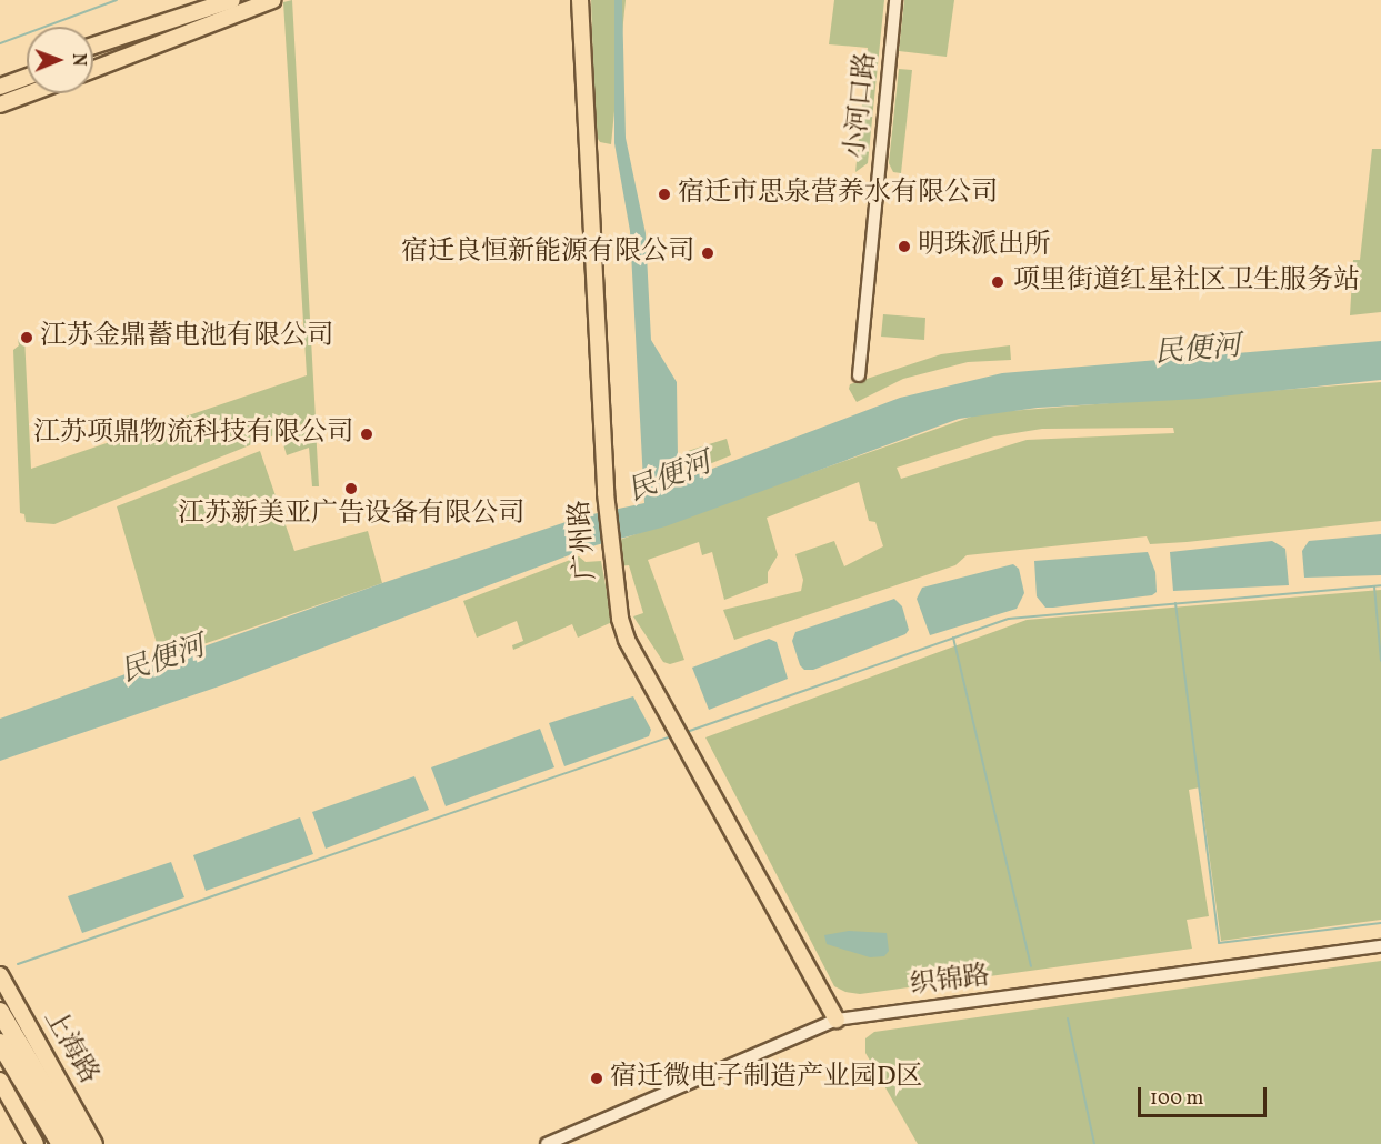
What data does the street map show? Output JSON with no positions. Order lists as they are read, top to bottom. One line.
{"streets":{"highway":["上海路"],"main road":["广州路"],"street":["小河口路","织锦路"]},"crossings":[["广州路","织锦路"]],"water":["民便河"],"places":["宿迁市思泉营养水有限公司","明珠派出所","宿迁良恒新能源有限公司","项里街道红星社区卫生服务站","江苏金鼎蓄电池有限公司","江苏项鼎物流科技有限公司","江苏新美亚广告设备有限公司","宿迁微电子制造产业园D区"],"scale_bar":"100 m","north":"right"}
